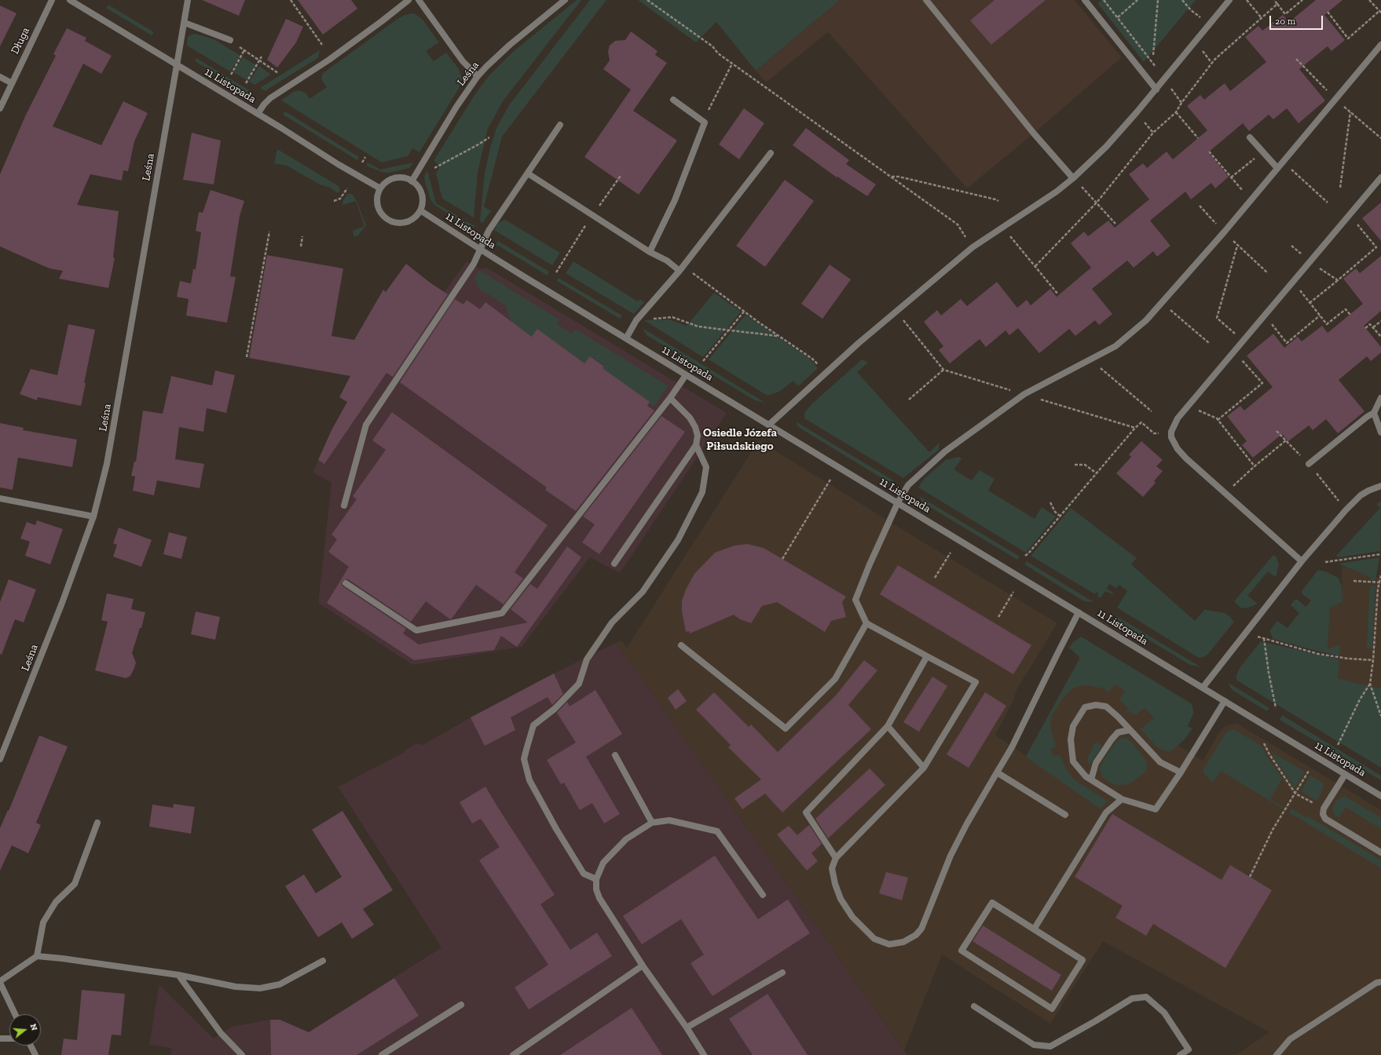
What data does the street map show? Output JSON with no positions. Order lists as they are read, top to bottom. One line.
{"streets":{"street":["Długa","Leśna","11 Listopada"]},"crossings":[["Leśna","11 Listopada"]],"districts":["Osiedle Józefa Piłsudskiego"],"scale_bar":"20 m","north":"right"}
